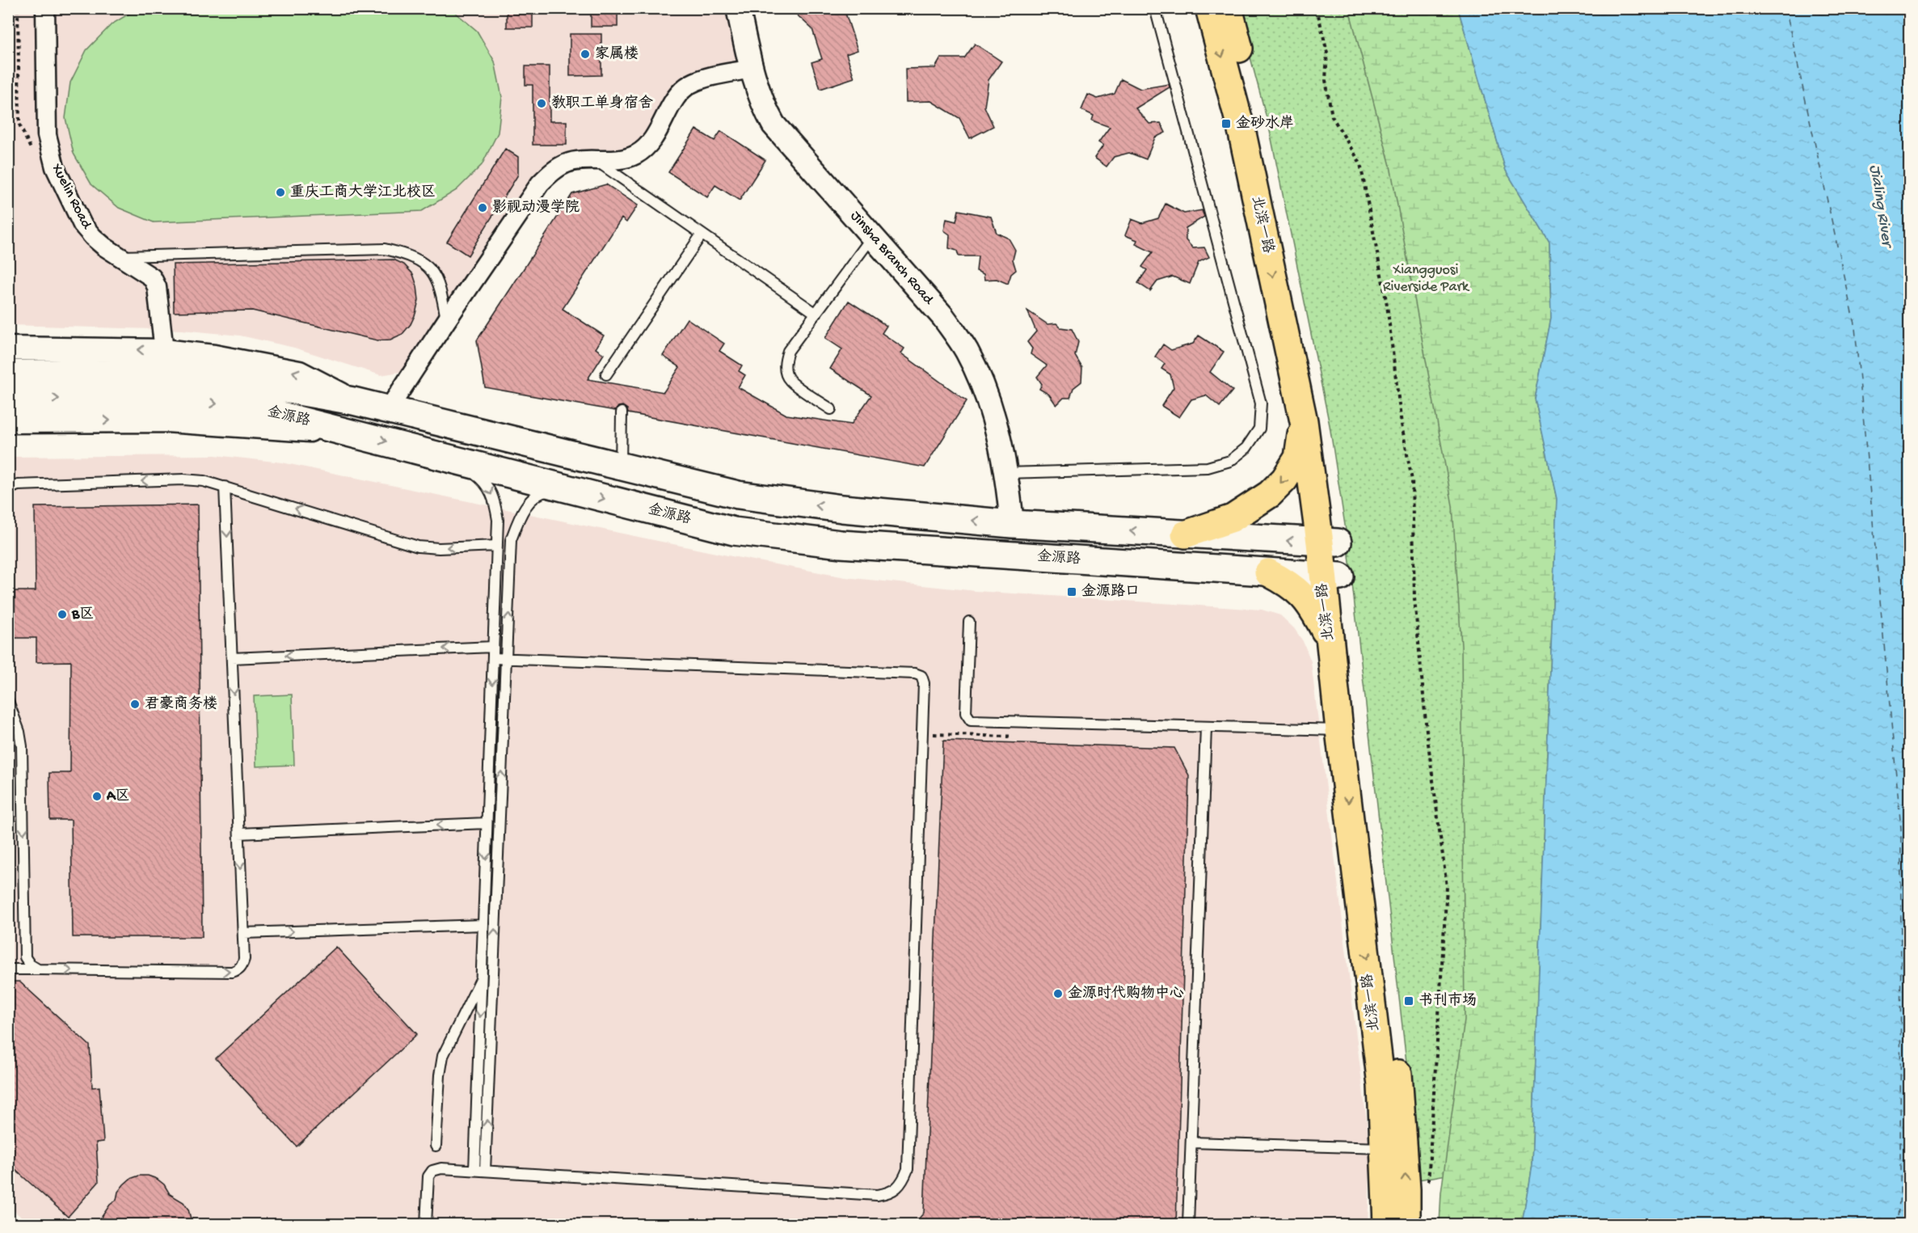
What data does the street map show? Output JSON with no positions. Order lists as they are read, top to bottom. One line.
{"streets":{"main road":["北滨一路","金源路"],"street":["Xuelin Road","Jinsha Branch Road"]},"crossings":[["北滨一路","金源路"],["Jinsha Branch Road","金源路"]],"water":["Jialing River"],"parks":["Xiangguosi Riverside Park"],"places":{"other":["家属楼","教职工单身宿舍","重庆工商大学江北校区","影视动漫学院","B区","君豪商务楼","A区","金源时代购物中心"],"transit":["金砂水岸","金源路口","书刊市场"]}}
